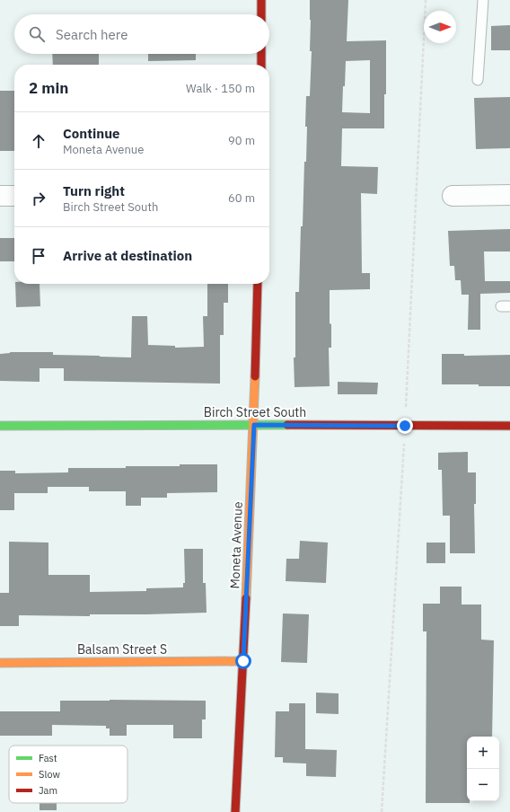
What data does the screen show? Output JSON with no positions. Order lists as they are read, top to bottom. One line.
{"streets":{"street":["Birch Street South","Moneta Avenue","Balsam Street S"]},"crossings":[["Birch Street South","Moneta Avenue"],["Moneta Avenue","Balsam Street S"]],"legend":["Fast","Slow","Jam"],"north":"right","page":{"search":"Search here","heading":["2 min","Walk · 150 m"],"list":[["Continue","Moneta Avenue","90 m"],["Turn right","Birch Street South","60 m"],"Arrive at destination"],"map_buttons":["+","−"]}}
